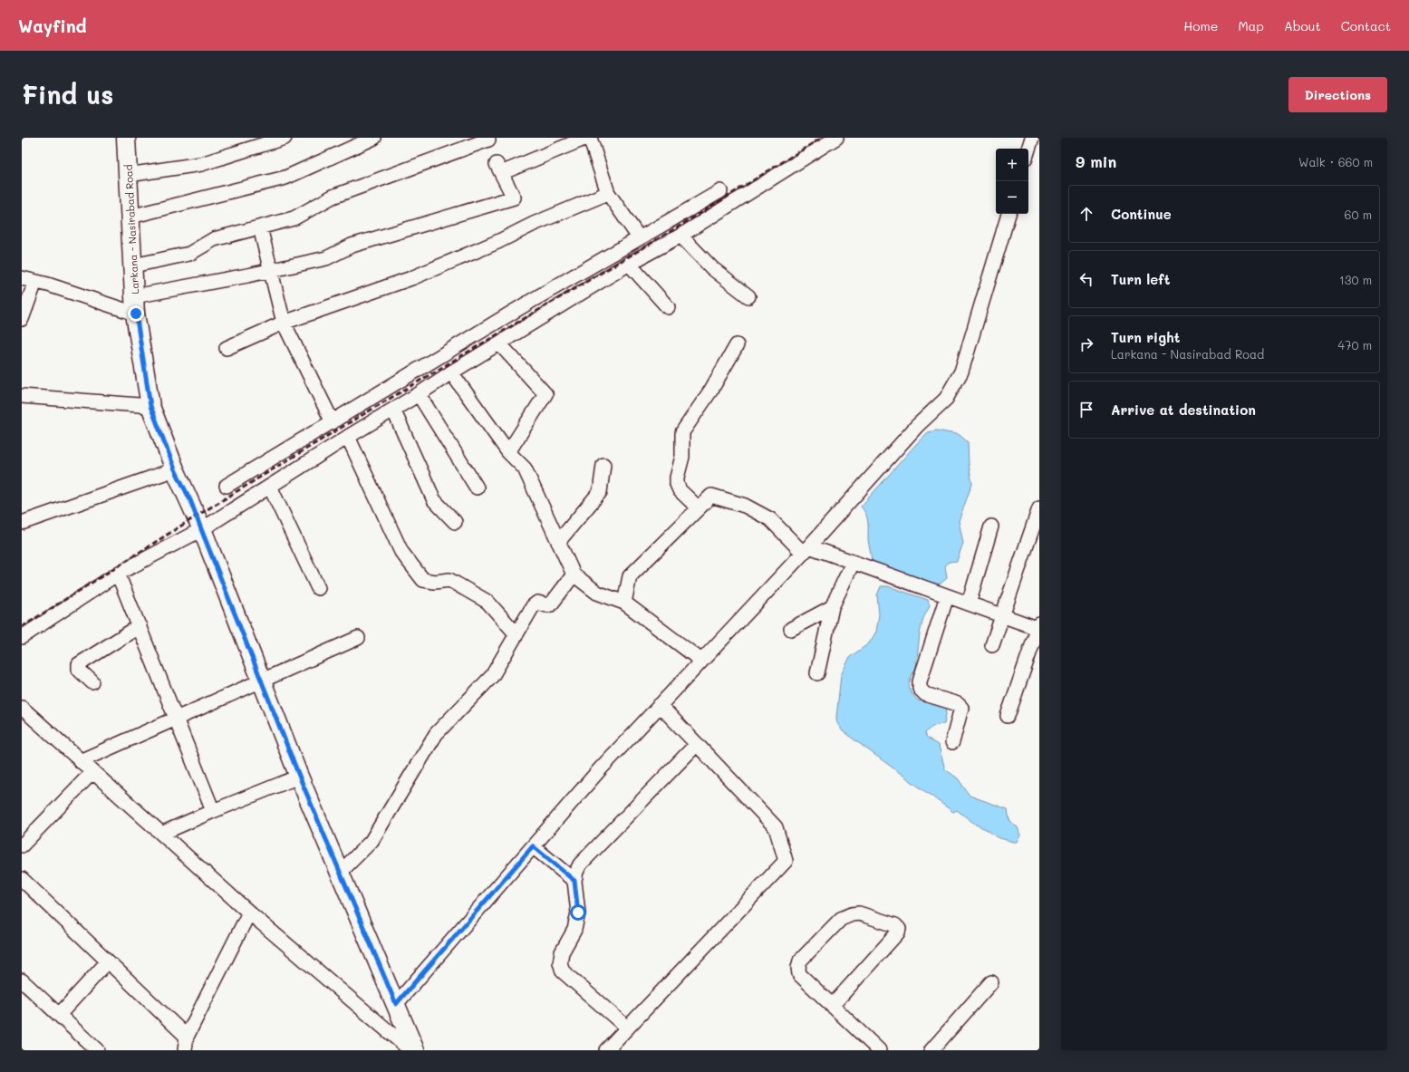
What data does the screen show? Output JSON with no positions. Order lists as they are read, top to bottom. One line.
{"streets":{"main road":["Larkana - Nasirabad Road"]},"page":{"header":"Wayfind","nav":["Home","Map","About","Contact"],"buttons":"Directions","title":"Find us","heading":["9 min","Walk · 660 m"],"map_buttons":["+","−"],"list":[["Continue","60 m"],["Turn left","130 m"],["Turn right","Larkana - Nasirabad Road","470 m"],"Arrive at destination"]}}
